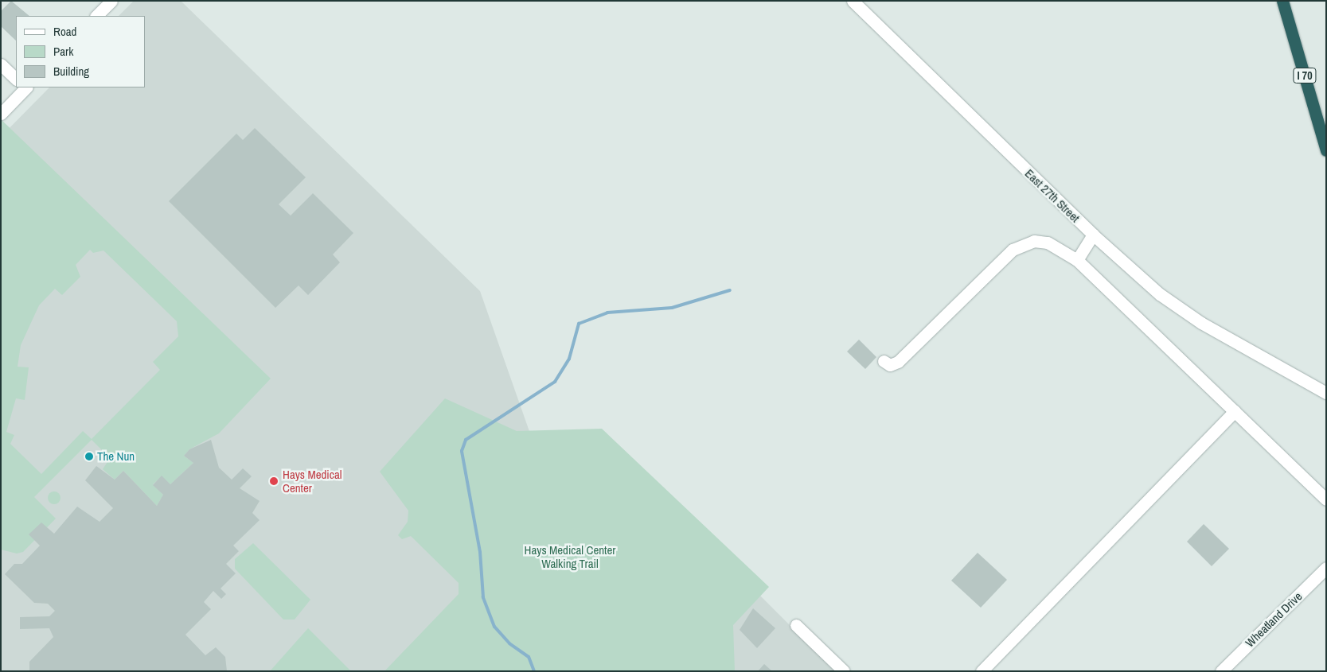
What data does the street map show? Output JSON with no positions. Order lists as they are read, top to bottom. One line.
{"streets":{"highway":["I 70"],"street":["East 27th Street","Wheatland Drive"]},"parks":["Hays Medical Center Walking Trail"],"places":["The Nun","Hays Medical Center"],"legend":["Road","Park","Building"]}
